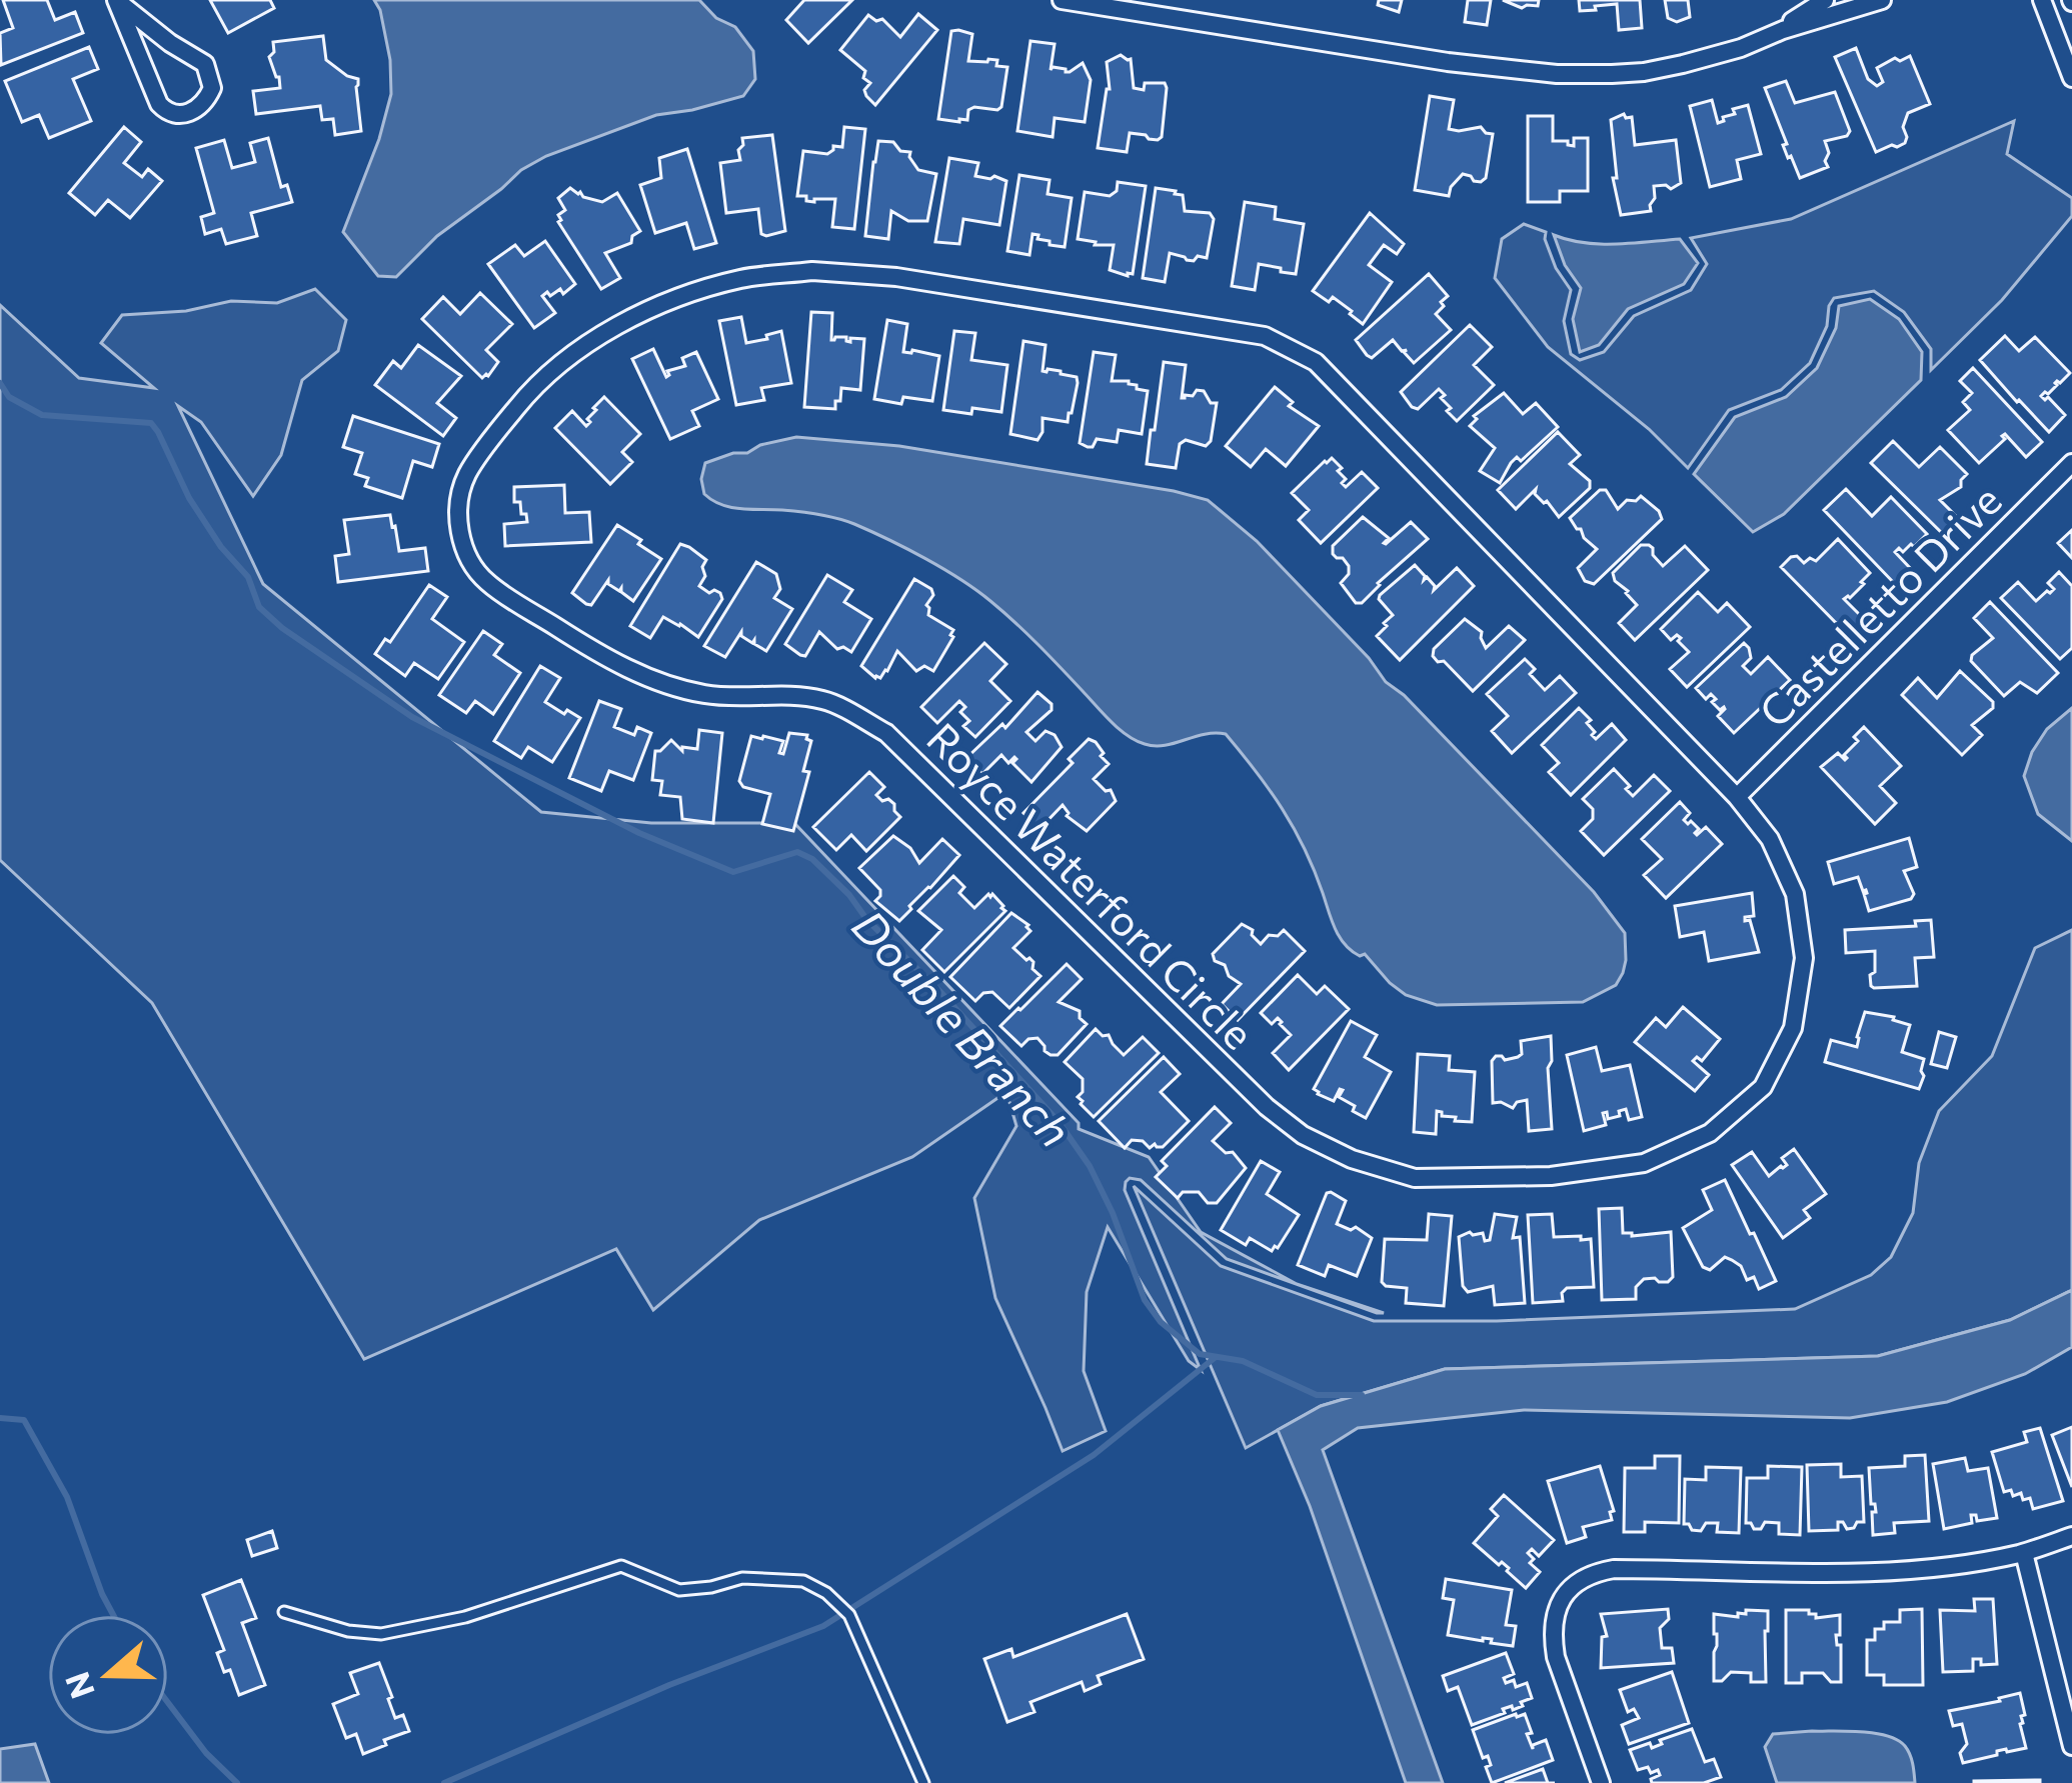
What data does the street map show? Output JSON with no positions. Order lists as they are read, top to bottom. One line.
{"streets":{"street":["Castelletto Drive","Royce Waterford Circle"]},"crossings":[["Castelletto Drive","Royce Waterford Circle"]],"water":["Double Branch"],"north":"left"}
